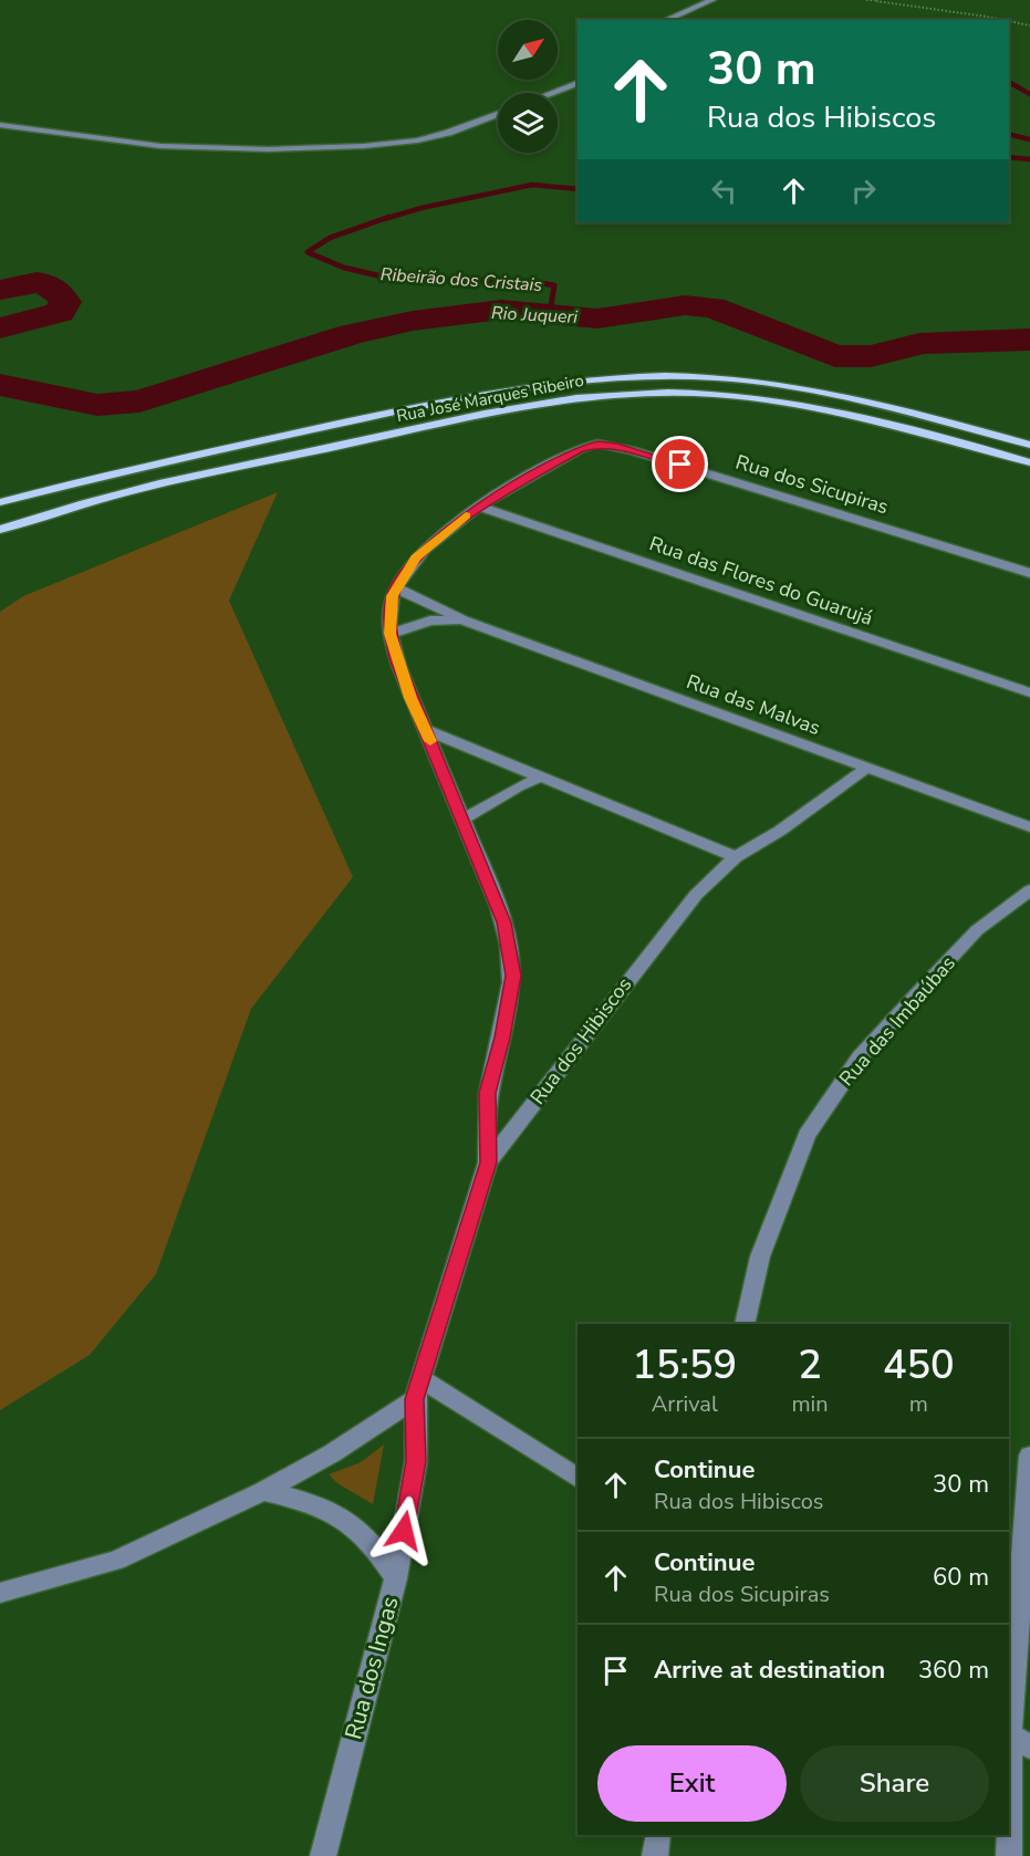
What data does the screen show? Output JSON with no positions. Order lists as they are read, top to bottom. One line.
{"streets":{"main road":["Rua José Marques Ribeiro"],"street":["Rua dos Sicupiras","Rua das Flores do Guarujá","Rua das Malvas","Rua das Imbaúbas","Rua dos Hibiscos","Rua dos Ingas"]},"crossings":[["Rua dos Sicupiras","Rua das Flores do Guarujá"],["Rua dos Sicupiras","Rua das Malvas"],["Rua dos Sicupiras","Rua dos Hibiscos"],["Rua das Malvas","Rua dos Hibiscos"],["Rua dos Hibiscos","Rua dos Ingas"]],"water":["Ribeirão dos Cristais","Rio Juqueri"],"north":"top right","page":{"turn":["30 m","Rua dos Hibiscos"],"eta":["15:59","Arrival","2","min","450","m"],"list":[{"name":"Continue","note":"Rua dos Hibiscos","value":"30 m"},{"name":"Continue","note":"Rua dos Sicupiras","value":"60 m"},{"name":"Arrive at destination","value":"360 m"}],"buttons":["Exit","Share"]}}
